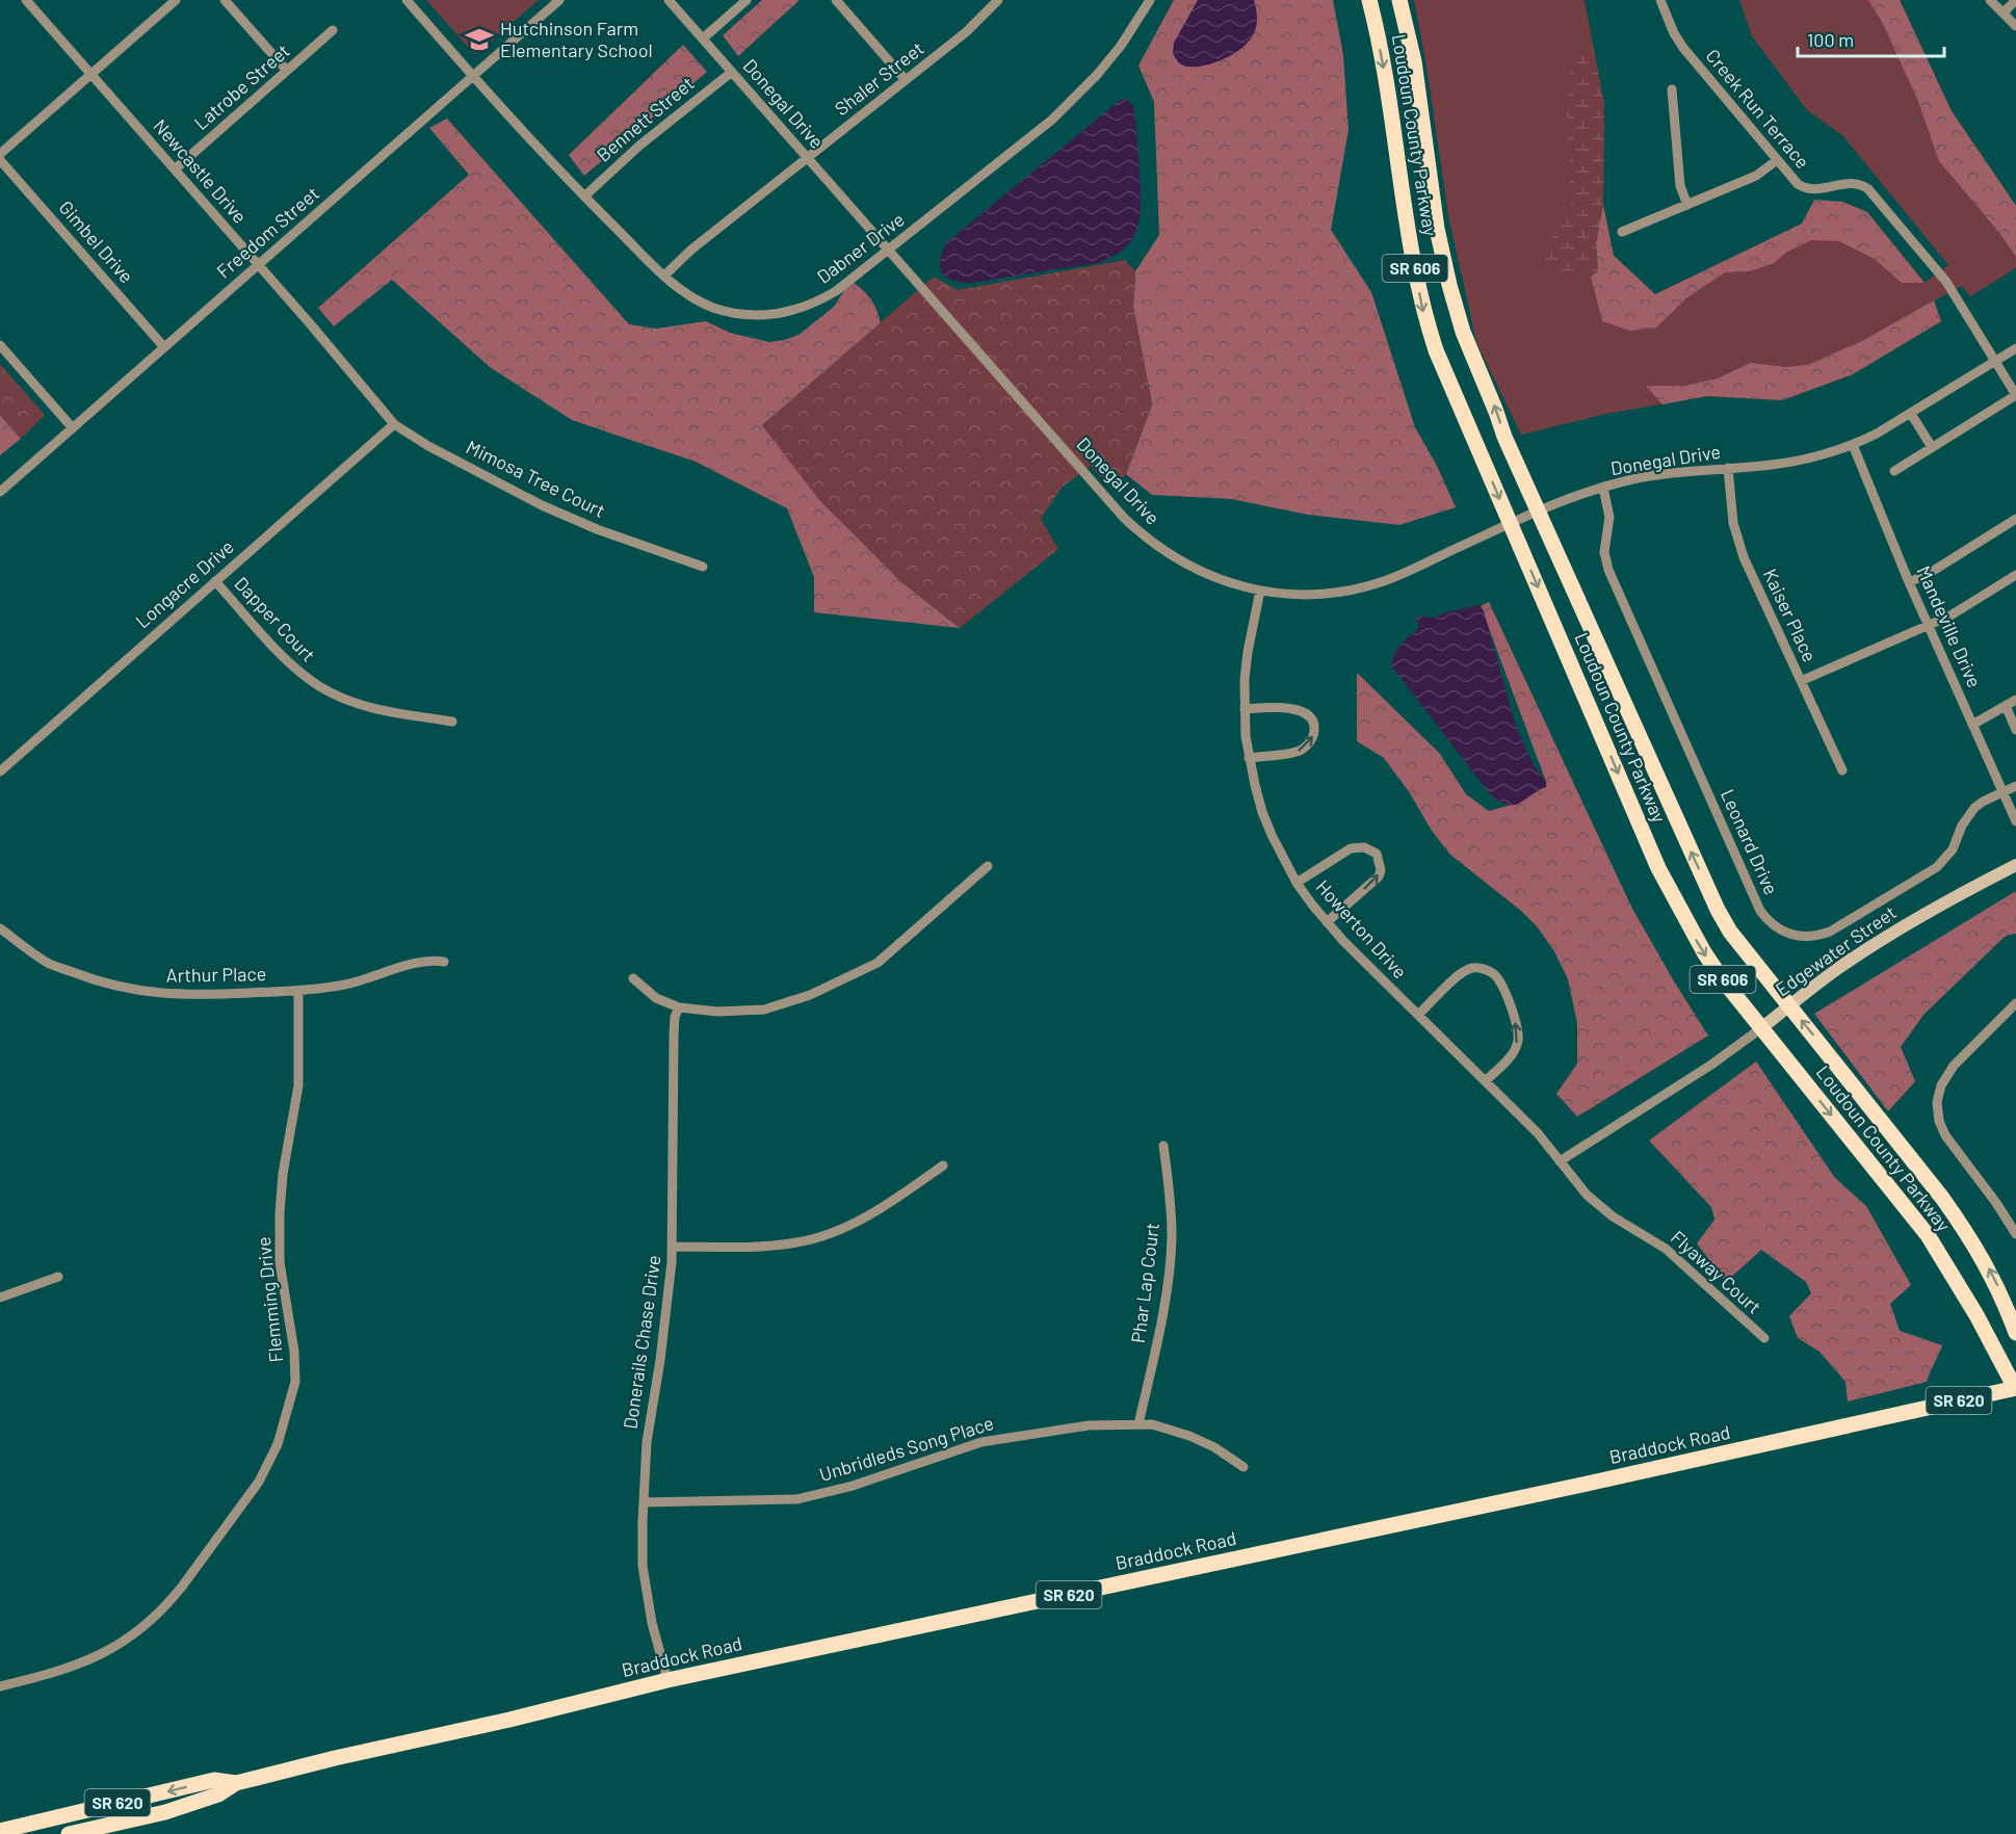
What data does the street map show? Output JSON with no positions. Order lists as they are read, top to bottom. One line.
{"streets":{"main road":["Loudoun County Parkway","SR 606","SR 620","Braddock Road"],"street":["Shaler Street","Latrobe Street","Donegal Drive","Creek Run Terrace","Bennett Street","Newcastle Drive","Freedom Street","Gimbel Drive","Dabner Drive","Mimosa Tree Court","Longacre Drive","Kaiser Place","Dapper Court","Mandeville Drive","Leonard Drive","Howerton Drive","Edgewater Street","Arthur Place","Flyaway Court","Phar Lap Court","Flemming Drive","Donerails Chase Drive","Unbridleds Song Place"]},"crossings":[["Shaler Street","Donegal Drive"],["Shaler Street","Dabner Drive"],["Latrobe Street","Newcastle Drive"],["Donegal Drive","Creek Run Terrace"],["Donegal Drive","Bennett Street"],["Donegal Drive","Loudoun County Parkway"],["Donegal Drive","Dabner Drive"],["Donegal Drive","Kaiser Place"],["Donegal Drive","Mandeville Drive"],["Donegal Drive","Leonard Drive"],["Donegal Drive","Howerton Drive"],["Bennett Street","Dabner Drive"],["Loudoun County Parkway","Edgewater Street"],["Loudoun County Parkway","Braddock Road"],["Newcastle Drive","Freedom Street"],["Newcastle Drive","Mimosa Tree Court"],["Newcastle Drive","Longacre Drive"],["Freedom Street","Gimbel Drive"],["Freedom Street","Dabner Drive"],["Mimosa Tree Court","Longacre Drive"],["Longacre Drive","Dapper Court"],["Mandeville Drive","Leonard Drive"],["Howerton Drive","Edgewater Street"],["Howerton Drive","Flyaway Court"],["Edgewater Street","Flyaway Court"],["Arthur Place","Flemming Drive"],["Phar Lap Court","Unbridleds Song Place"],["Donerails Chase Drive","Braddock Road"],["Donerails Chase Drive","Unbridleds Song Place"]],"places":{"school or university":["Hutchinson Farm Elementary School"]},"scale_bar":"100 m"}
